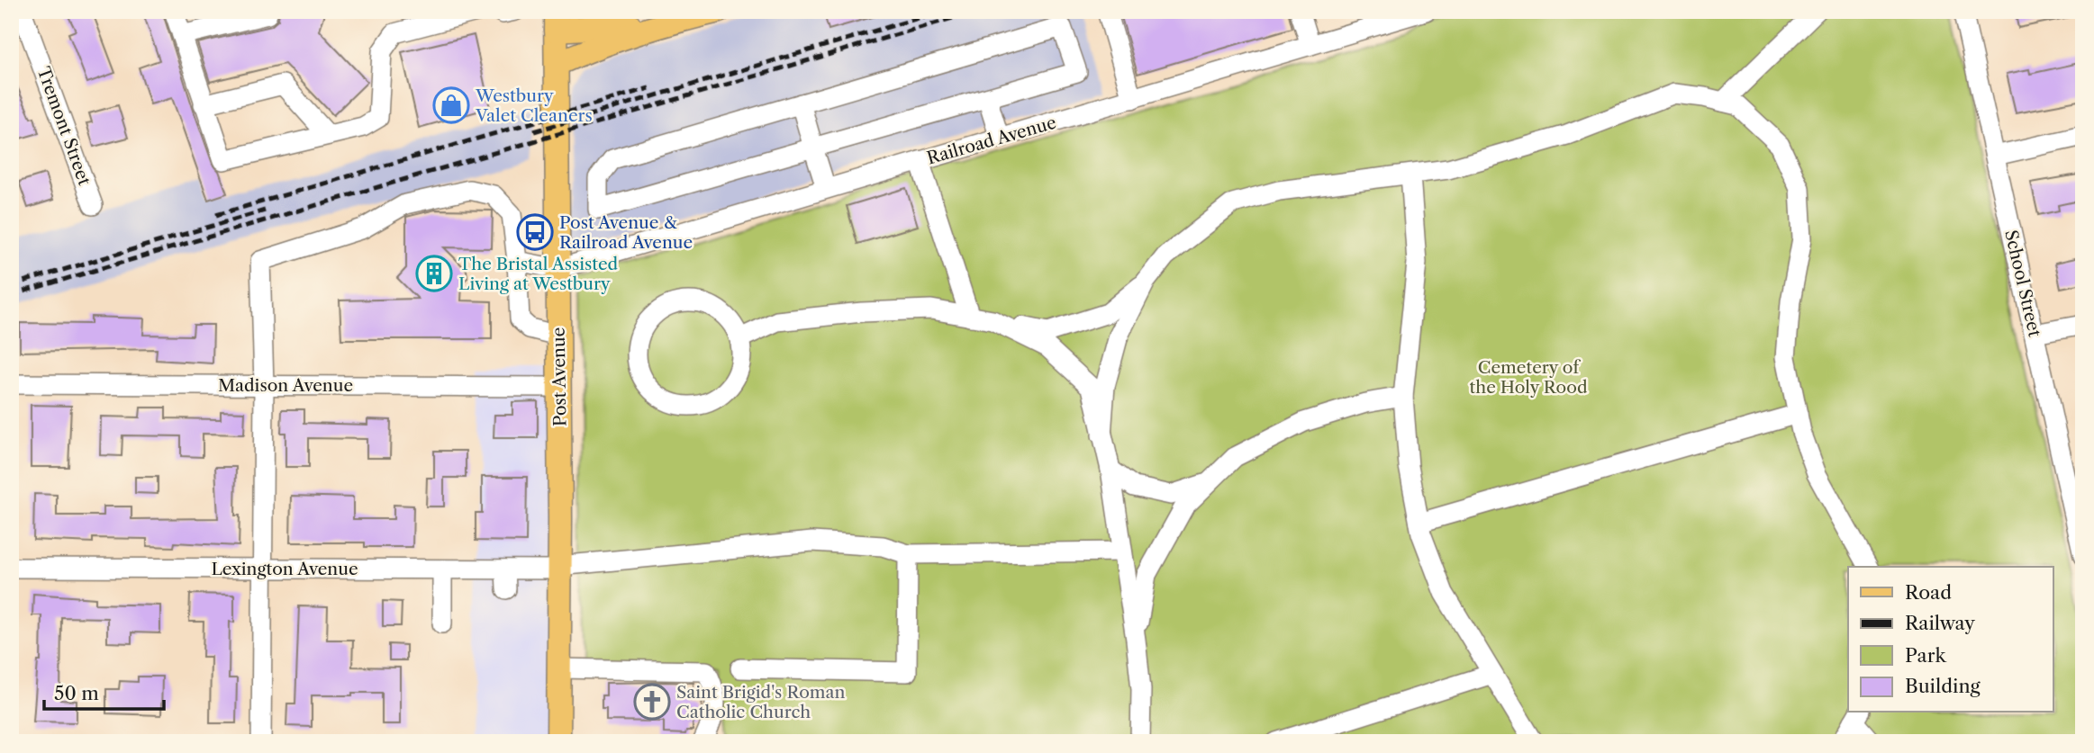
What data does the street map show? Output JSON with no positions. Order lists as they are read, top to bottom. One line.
{"streets":{"main road":["Post Avenue"],"street":["Tremont Street","Railroad Avenue","School Street","Madison Avenue","Lexington Avenue"]},"crossings":[["Railroad Avenue","Post Avenue"],["Post Avenue","Madison Avenue"],["Post Avenue","Lexington Avenue"]],"parks":["Cemetery of the Holy Rood"],"places":{"shop":["Westbury Valet Cleaners"],"bus stop":["Post Avenue & Railroad Avenue"],"building":["The Bristal Assisted Living at Westbury"],"church":["Saint Brigid's Roman Catholic Church"]},"legend":["Road","Railway","Park","Building"],"scale_bar":"50 m"}
